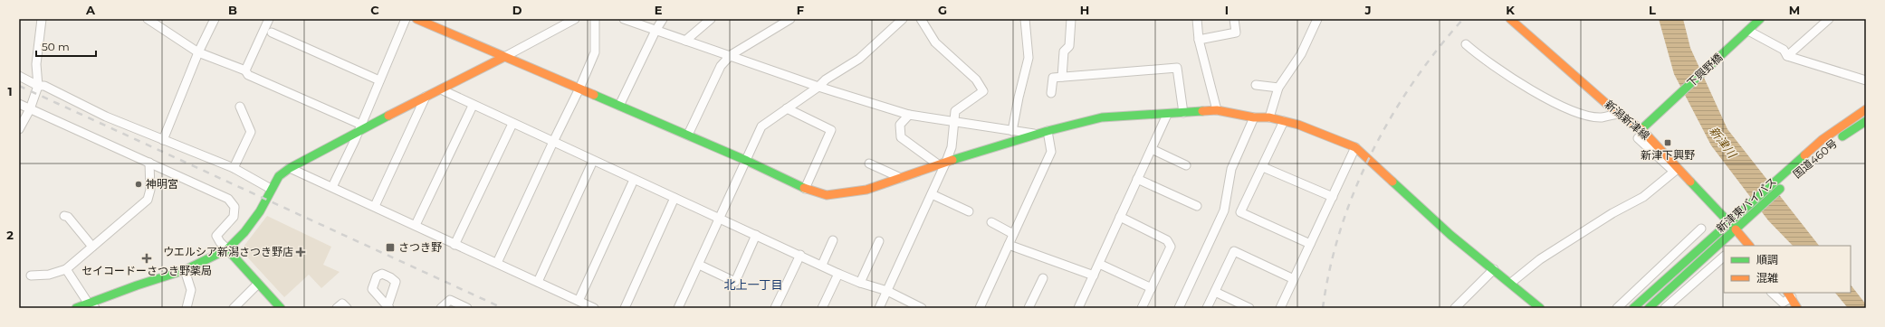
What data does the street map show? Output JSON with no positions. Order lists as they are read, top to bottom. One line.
{"streets":{"main road":["下興野橋","新潟新津線","国道460号","新津東バイパス"]},"crossings":[["下興野橋","新潟新津線"],["新潟新津線","国道460号"],["新潟新津線","新津東バイパス"],["国道460号","新津東バイパス"]],"districts":["北上一丁目"],"water":["新津川"],"places":{"transit":["新津下興野","さつき野"],"other":["神明宮"],"health":["ウエルシア新潟さつき野店","セイコードーさつき野薬局"]},"legend":["順調","混雑"],"scale_bar":"50 m","grid":{"columns":["A","B","C","D","E","F","G","H","I","J","K","L","M"],"rows":["1","2"]}}
